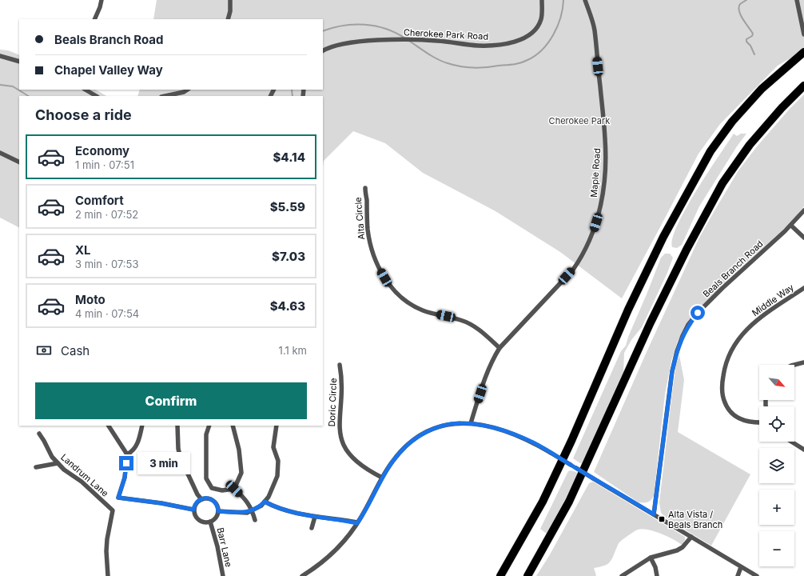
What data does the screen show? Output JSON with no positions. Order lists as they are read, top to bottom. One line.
{"streets":{"street":["Cherokee Park Road","Maple Road","Alta Circle","Beals Branch Road","Middle Way","Doric Circle","Landrum Lane","Barr Lane"]},"crossings":[["Maple Road","Alta Circle"]],"parks":["Cherokee Park"],"places":{"transit":["Alta Vista / Beals Branch"]},"north":"bottom right","page":{"banner":["Beals Branch Road","Chapel Valley Way"],"heading":"Choose a ride","list":[{"name":"Economy","note":"1 min · 07:51","value":"$4.14"},{"name":"Comfort","note":"2 min · 07:52","value":"$5.59"},{"name":"XL","note":"3 min · 07:53","value":"$7.03"},{"name":"Moto","note":"4 min · 07:54","value":"$4.63"}],"pay":["Cash","1.1 km"],"map_buttons":["+","−"],"buttons":"Confirm","bubble":"3 min"}}
